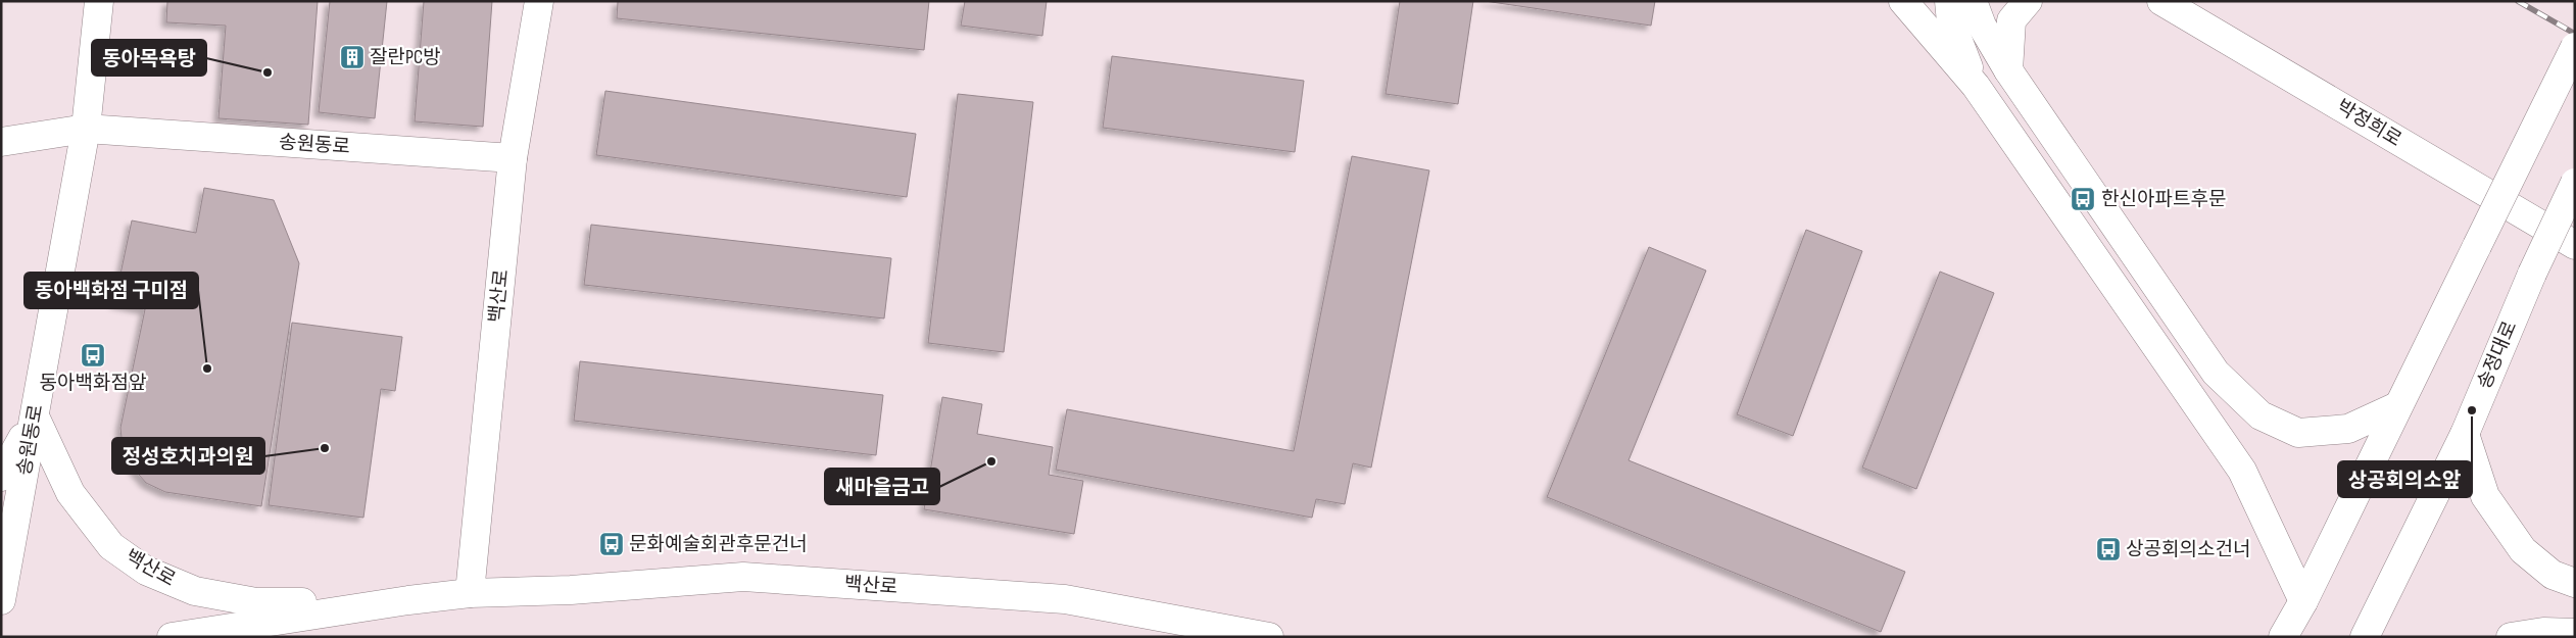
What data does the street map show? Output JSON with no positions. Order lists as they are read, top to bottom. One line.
{"streets":{"street":["박정희로","송원동로","백산로","송정대로"]},"crossings":[["송원동로","백산로"]],"places":{"building":["잘란PC방"],"other":["동아목욕탕","동아백화점 구미점","상공회의소앞","정성호치과의원","새마을금고"],"bus stop":["한신아파트후문","동아백화점앞","문화예술회관후문건너","상공회의소건너"]}}
